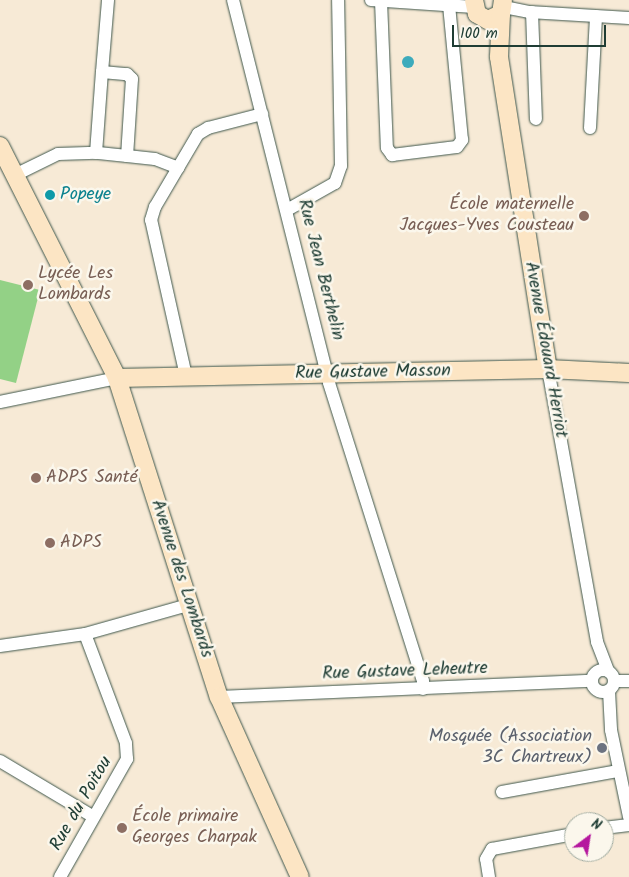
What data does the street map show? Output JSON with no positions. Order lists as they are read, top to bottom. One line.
{"streets":{"street":["Rue Jean Berthelin","Avenue Édouard Herriot","Rue Gustave Masson","Avenue des Lombards","Rue Gustave Leheutre","Rue du Poitou"]},"crossings":[["Rue Jean Berthelin","Rue Gustave Masson"],["Rue Jean Berthelin","Rue Gustave Leheutre"],["Avenue Édouard Herriot","Rue Gustave Masson"],["Avenue Édouard Herriot","Rue Gustave Leheutre"],["Rue Gustave Masson","Avenue des Lombards"],["Avenue des Lombards","Rue Gustave Leheutre"]],"places":["Popeye","École maternelle Jacques-Yves Cousteau","Lycée Les Lombards","ADPS Santé","ADPS","Mosquée (Association 3C Chartreux)","École primaire Georges Charpak"],"scale_bar":"100 m","north":"top right"}
